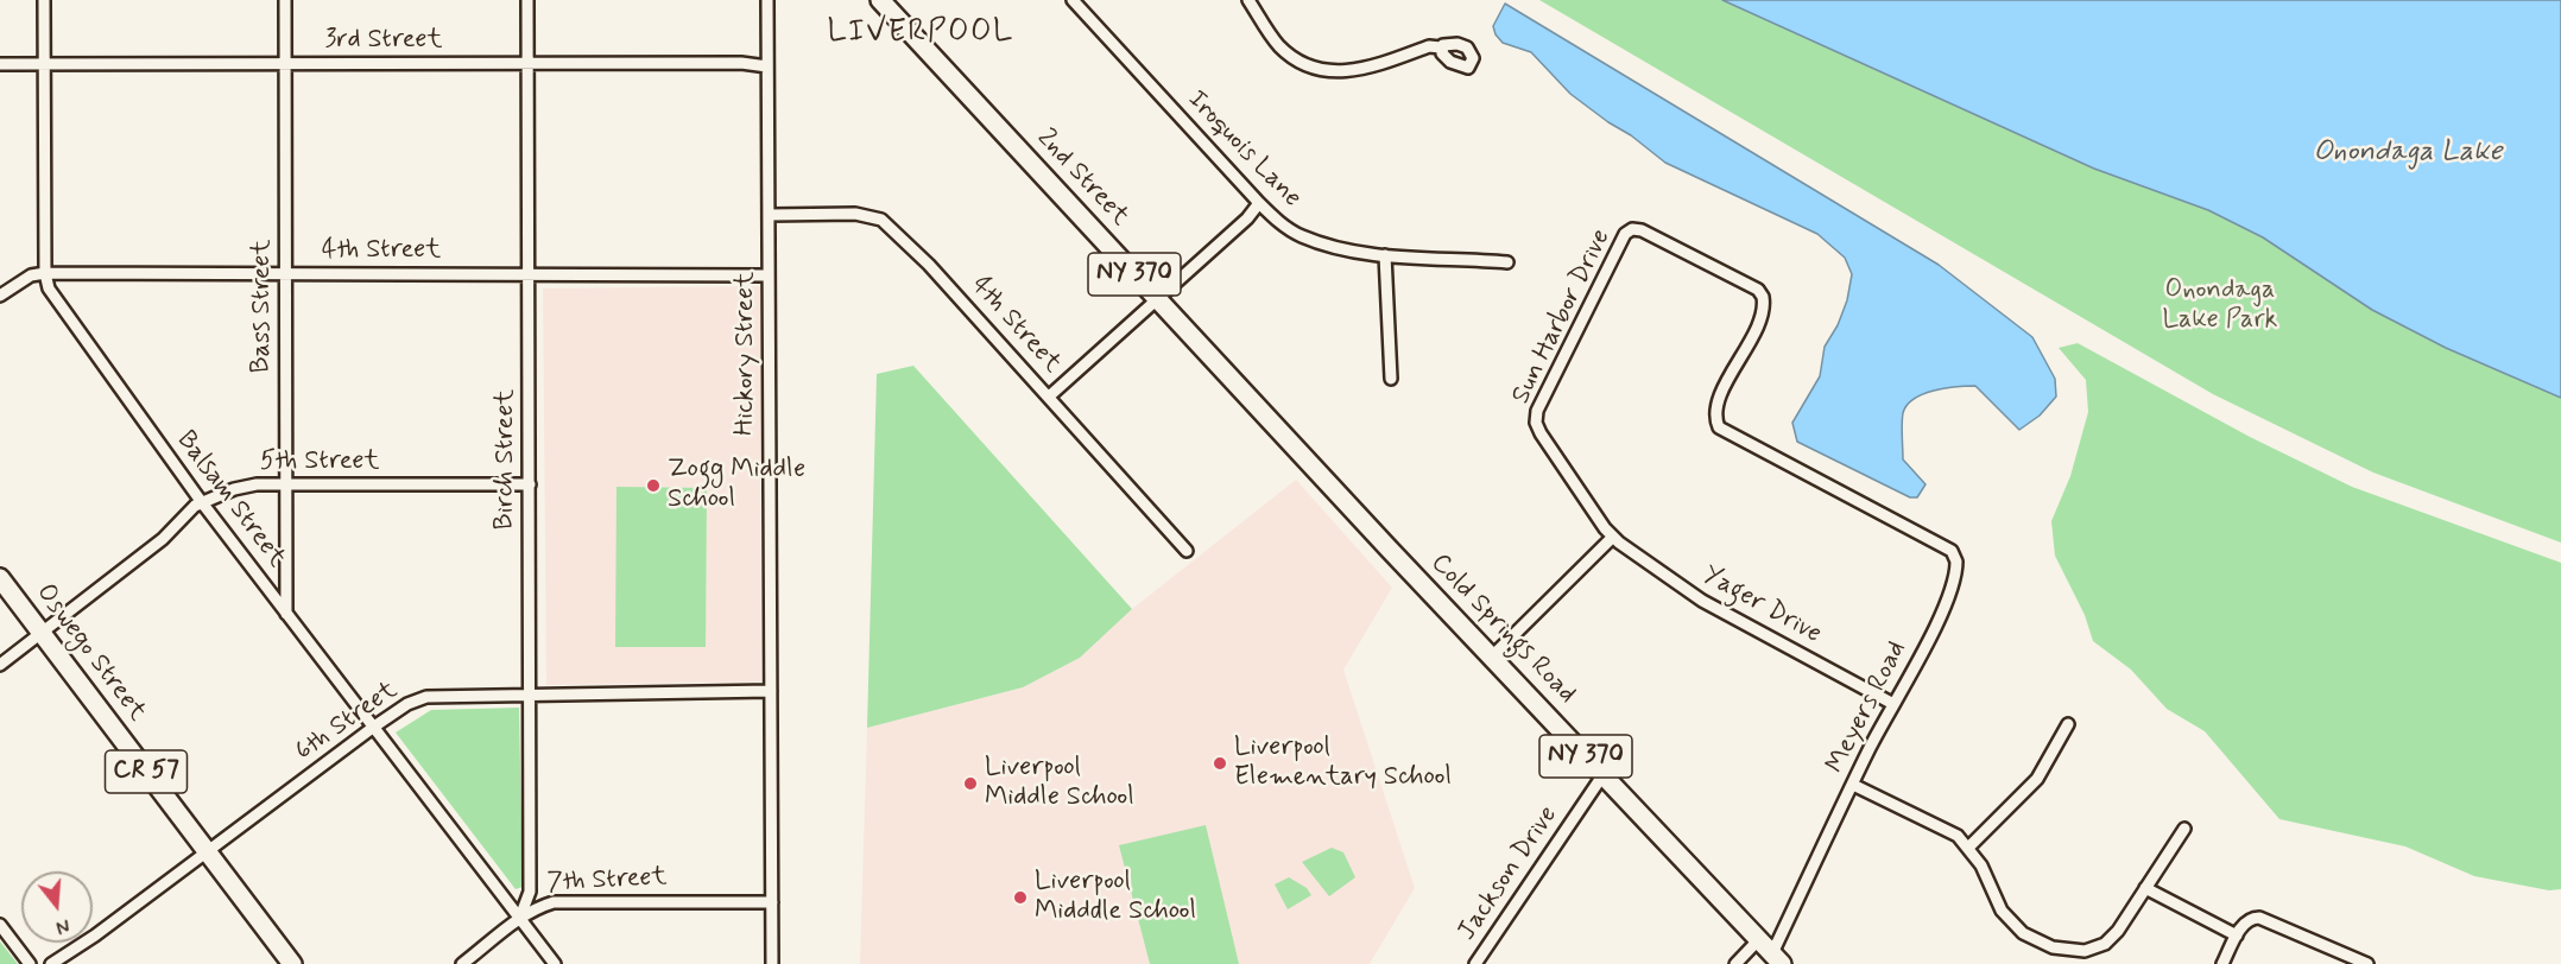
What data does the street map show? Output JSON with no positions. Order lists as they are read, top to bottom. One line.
{"streets":{"main road":["2nd Street","NY 370","Cold Springs Road","Oswego Street","CR 57"],"street":["3rd Street","Iroquois Lane","4th Street","Bass Street","Sun Harbor Drive","Hickory Street","Birch Street","5th Street","Balsam Street","Yager Drive","Meyers Road","6th Street","Jackson Drive","7th Street"]},"crossings":[["3rd Street","Bass Street"],["3rd Street","Hickory Street"],["3rd Street","Birch Street"],["3rd Street","Balsam Street"],["2nd Street","Cold Springs Road"],["4th Street","Bass Street"],["4th Street","Hickory Street"],["4th Street","Birch Street"],["4th Street","Balsam Street"],["Bass Street","5th Street"],["Bass Street","Balsam Street"],["Sun Harbor Drive","Yager Drive"],["Sun Harbor Drive","Meyers Road"],["Hickory Street","6th Street"],["Hickory Street","7th Street"],["Birch Street","5th Street"],["Birch Street","Balsam Street"],["Birch Street","6th Street"],["Birch Street","7th Street"],["5th Street","Balsam Street"],["5th Street","Oswego Street"],["Balsam Street","6th Street"],["Balsam Street","7th Street"],["Yager Drive","Meyers Road"],["Cold Springs Road","Meyers Road"],["Cold Springs Road","Jackson Drive"],["Oswego Street","6th Street"]],"districts":["LIVERPOOL"],"water":["Onondaga Lake"],"parks":["Onondaga Lake Park"],"places":["Zogg Middle School","Liverpool Elementary School","Liverpool Middle School","Liverpool Midddle School"],"north":"bottom"}
